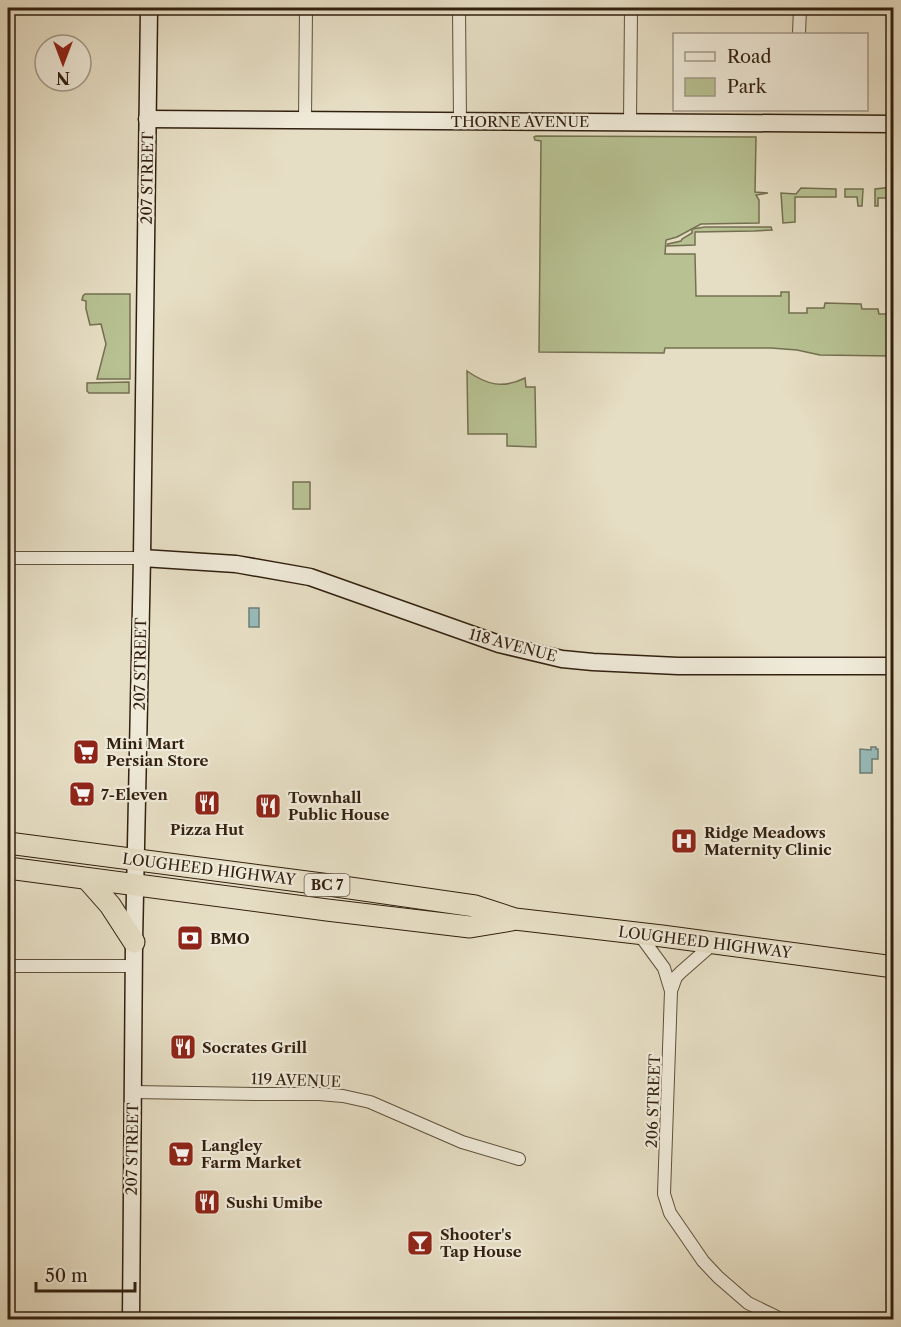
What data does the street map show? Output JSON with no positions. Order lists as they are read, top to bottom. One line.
{"streets":{"highway":["LOUGHEED HIGHWAY","BC 7"],"street":["THORNE AVENUE","207 STREET","118 AVENUE","119 AVENUE","206 STREET"]},"crossings":[["THORNE AVENUE","207 STREET"],["207 STREET","118 AVENUE"],["207 STREET","LOUGHEED HIGHWAY"],["207 STREET","119 AVENUE"],["LOUGHEED HIGHWAY","206 STREET"]],"places":{"supermarket":["Mini Mart Persian Store","7-Eleven","Langley Farm Market"],"restaurant":["Pizza Hut","Townhall Public House","Socrates Grill","Sushi Umibe"],"hospital":["Ridge Meadows Maternity Clinic"],"bank":["BMO"],"bar":["Shooter's Tap House"]},"legend":["Road","Park"],"scale_bar":"50 m","north":"bottom"}
